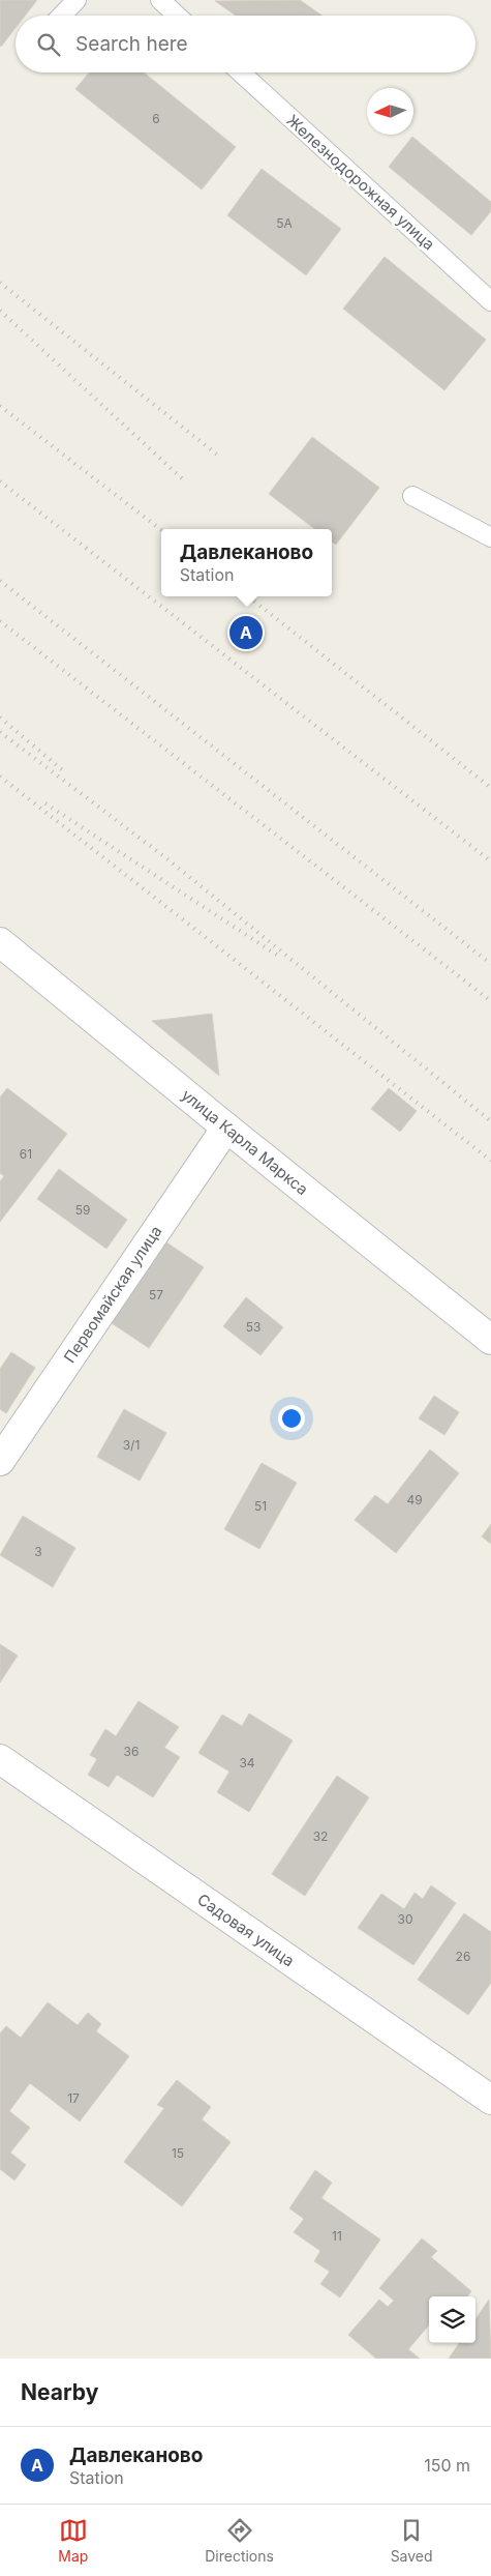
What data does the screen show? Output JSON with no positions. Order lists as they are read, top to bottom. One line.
{"streets":{"street":["улица Карла Маркса","Первомайская улица","Садовая улица"],"lane":["Железнодорожная улица"]},"crossings":[["улица Карла Маркса","Первомайская улица"]],"house_numbers":["6","5А","61","59","57","53","3/1","49","51","3","36","34","32","30","26","17","15","11"],"north":"left","page":{"search":"Search here","popup":["Давлеканово","Station"],"pins":"A","heading":"Nearby","list":[{"mark":"A","name":"Давлеканово","note":"Station","value":"150 m"}],"nav":["Map","Directions","Saved"]}}
